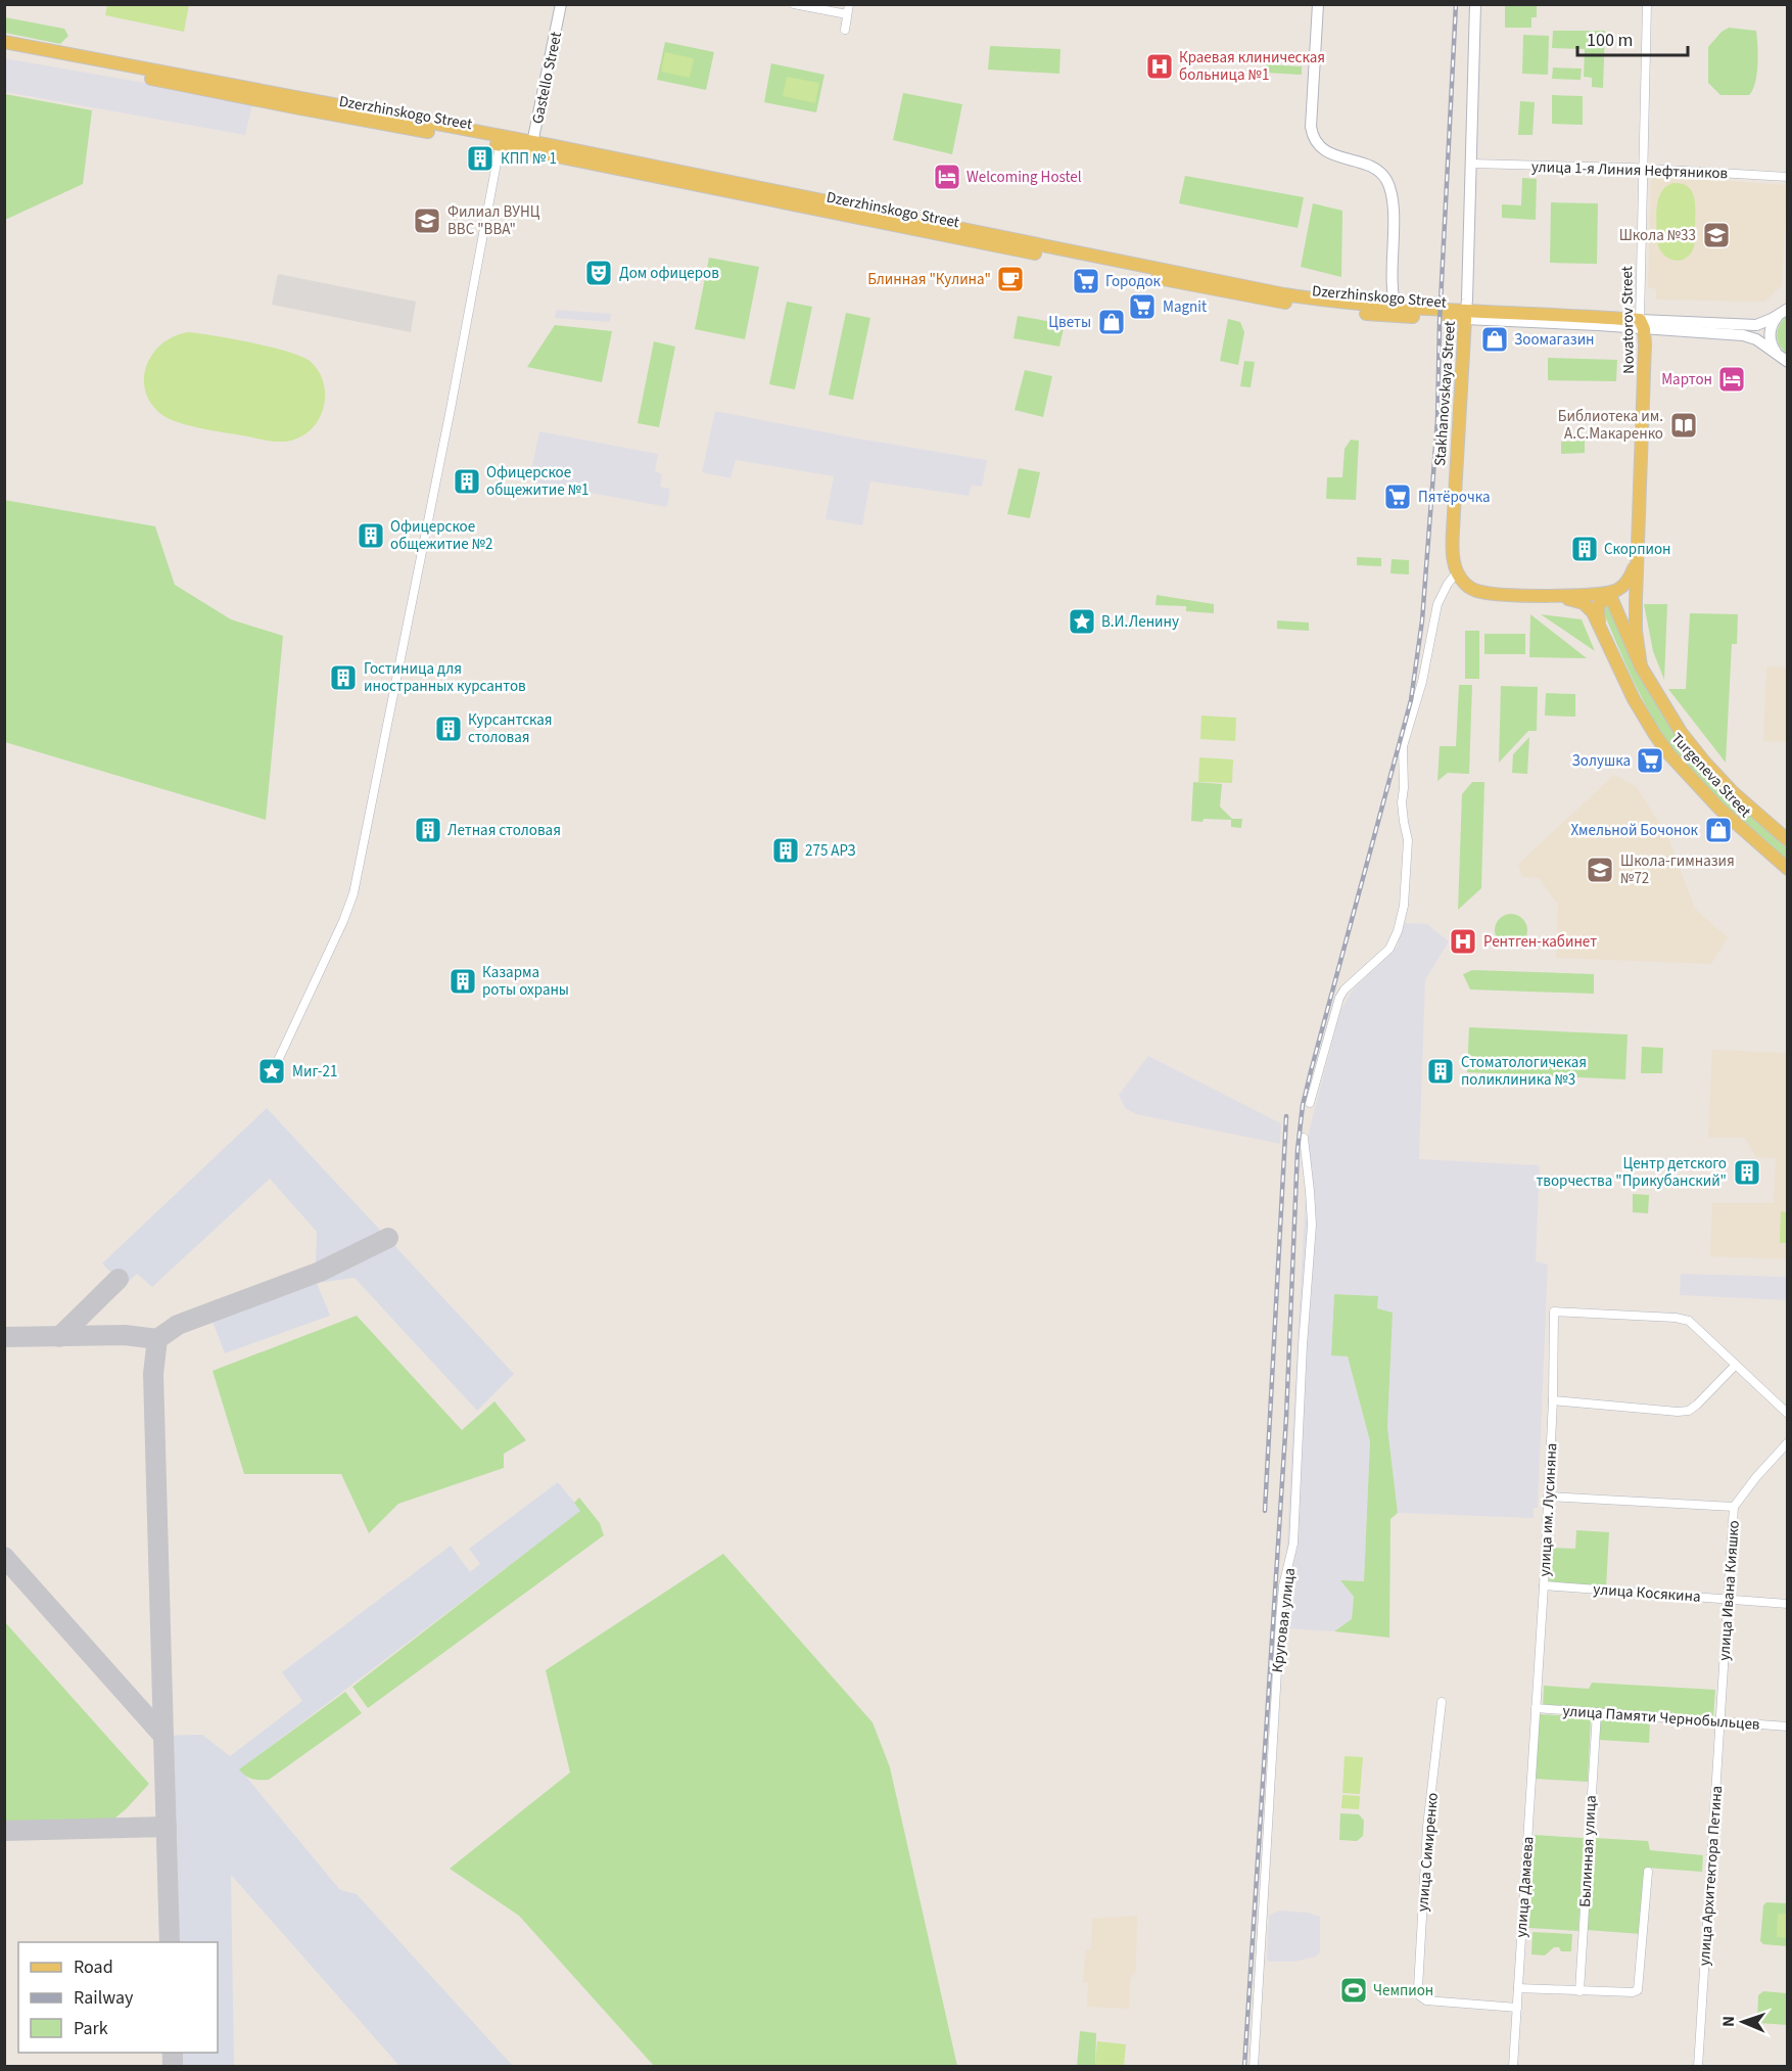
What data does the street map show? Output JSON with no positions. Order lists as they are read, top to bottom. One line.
{"streets":{"main road":["Dzerzhinskogo Street","Novatorov Street","Stakhanovskaya Street","Turgeneva Street"],"street":["Gastello Street","улица 1-я Линия Нефтяников","улица им. Лусиняна","улица Ивана Кияшко","улица Косякина","Круговая улица","улица Памяти Чернобыльцев","Былинная улица","улица Симиренко","улица Архитектора Петина","улица Дамаева"]},"crossings":[["Gastello Street","Dzerzhinskogo Street"],["Dzerzhinskogo Street","Novatorov Street"],["Dzerzhinskogo Street","Stakhanovskaya Street"],["улица 1-я Линия Нефтяников","Novatorov Street"],["улица 1-я Линия Нефтяников","Stakhanovskaya Street"],["Novatorov Street","Turgeneva Street"],["улица им. Лусиняна","улица Косякина"],["улица им. Лусиняна","улица Памяти Чернобыльцев"],["улица им. Лусиняна","улица Дамаева"],["улица Ивана Кияшко","улица Косякина"],["улица Ивана Кияшко","улица Памяти Чернобыльцев"],["улица Ивана Кияшко","улица Архитектора Петина"],["улица Памяти Чернобыльцев","Былинная улица"],["улица Памяти Чернобыльцев","улица Архитектора Петина"],["улица Памяти Чернобыльцев","улица Дамаева"],["улица Симиренко","улица Дамаева"]],"places":{"hospital":["Краевая клиническая больница №1","Рентген-кабинет"],"building":["КПП № 1","Офицерское общежитие №1","Офицерское общежитие №2","Скорпион","Гостиница для иностранных курсантов","Курсантская столовая","Летная столовая","275 АРЗ","Казарма роты охраны","Стоматологичекая поликлиника №3","Центр детского творчества \"Прикубанский\""],"hotel":["Welcoming Hostel","Мартон"],"school or university":["Филиал ВУНЦ ВВС \"ВВА\"","Школа №33","Школа-гимназия №72"],"theatre":["Дом офицеров"],"cafe":["Блинная \"Кулина\""],"supermarket":["Городок","Magnit","Пятёрочка","Золушка"],"shop":["Цветы","Зоомагазин","Хмельной Бочонок"],"library":["Библиотека им. А.С.Макаренко"],"place":["В.И.Ленину","Миг-21"],"sports":["Чемпион"]},"legend":["Road","Railway","Park"],"scale_bar":"100 m","north":"left"}
